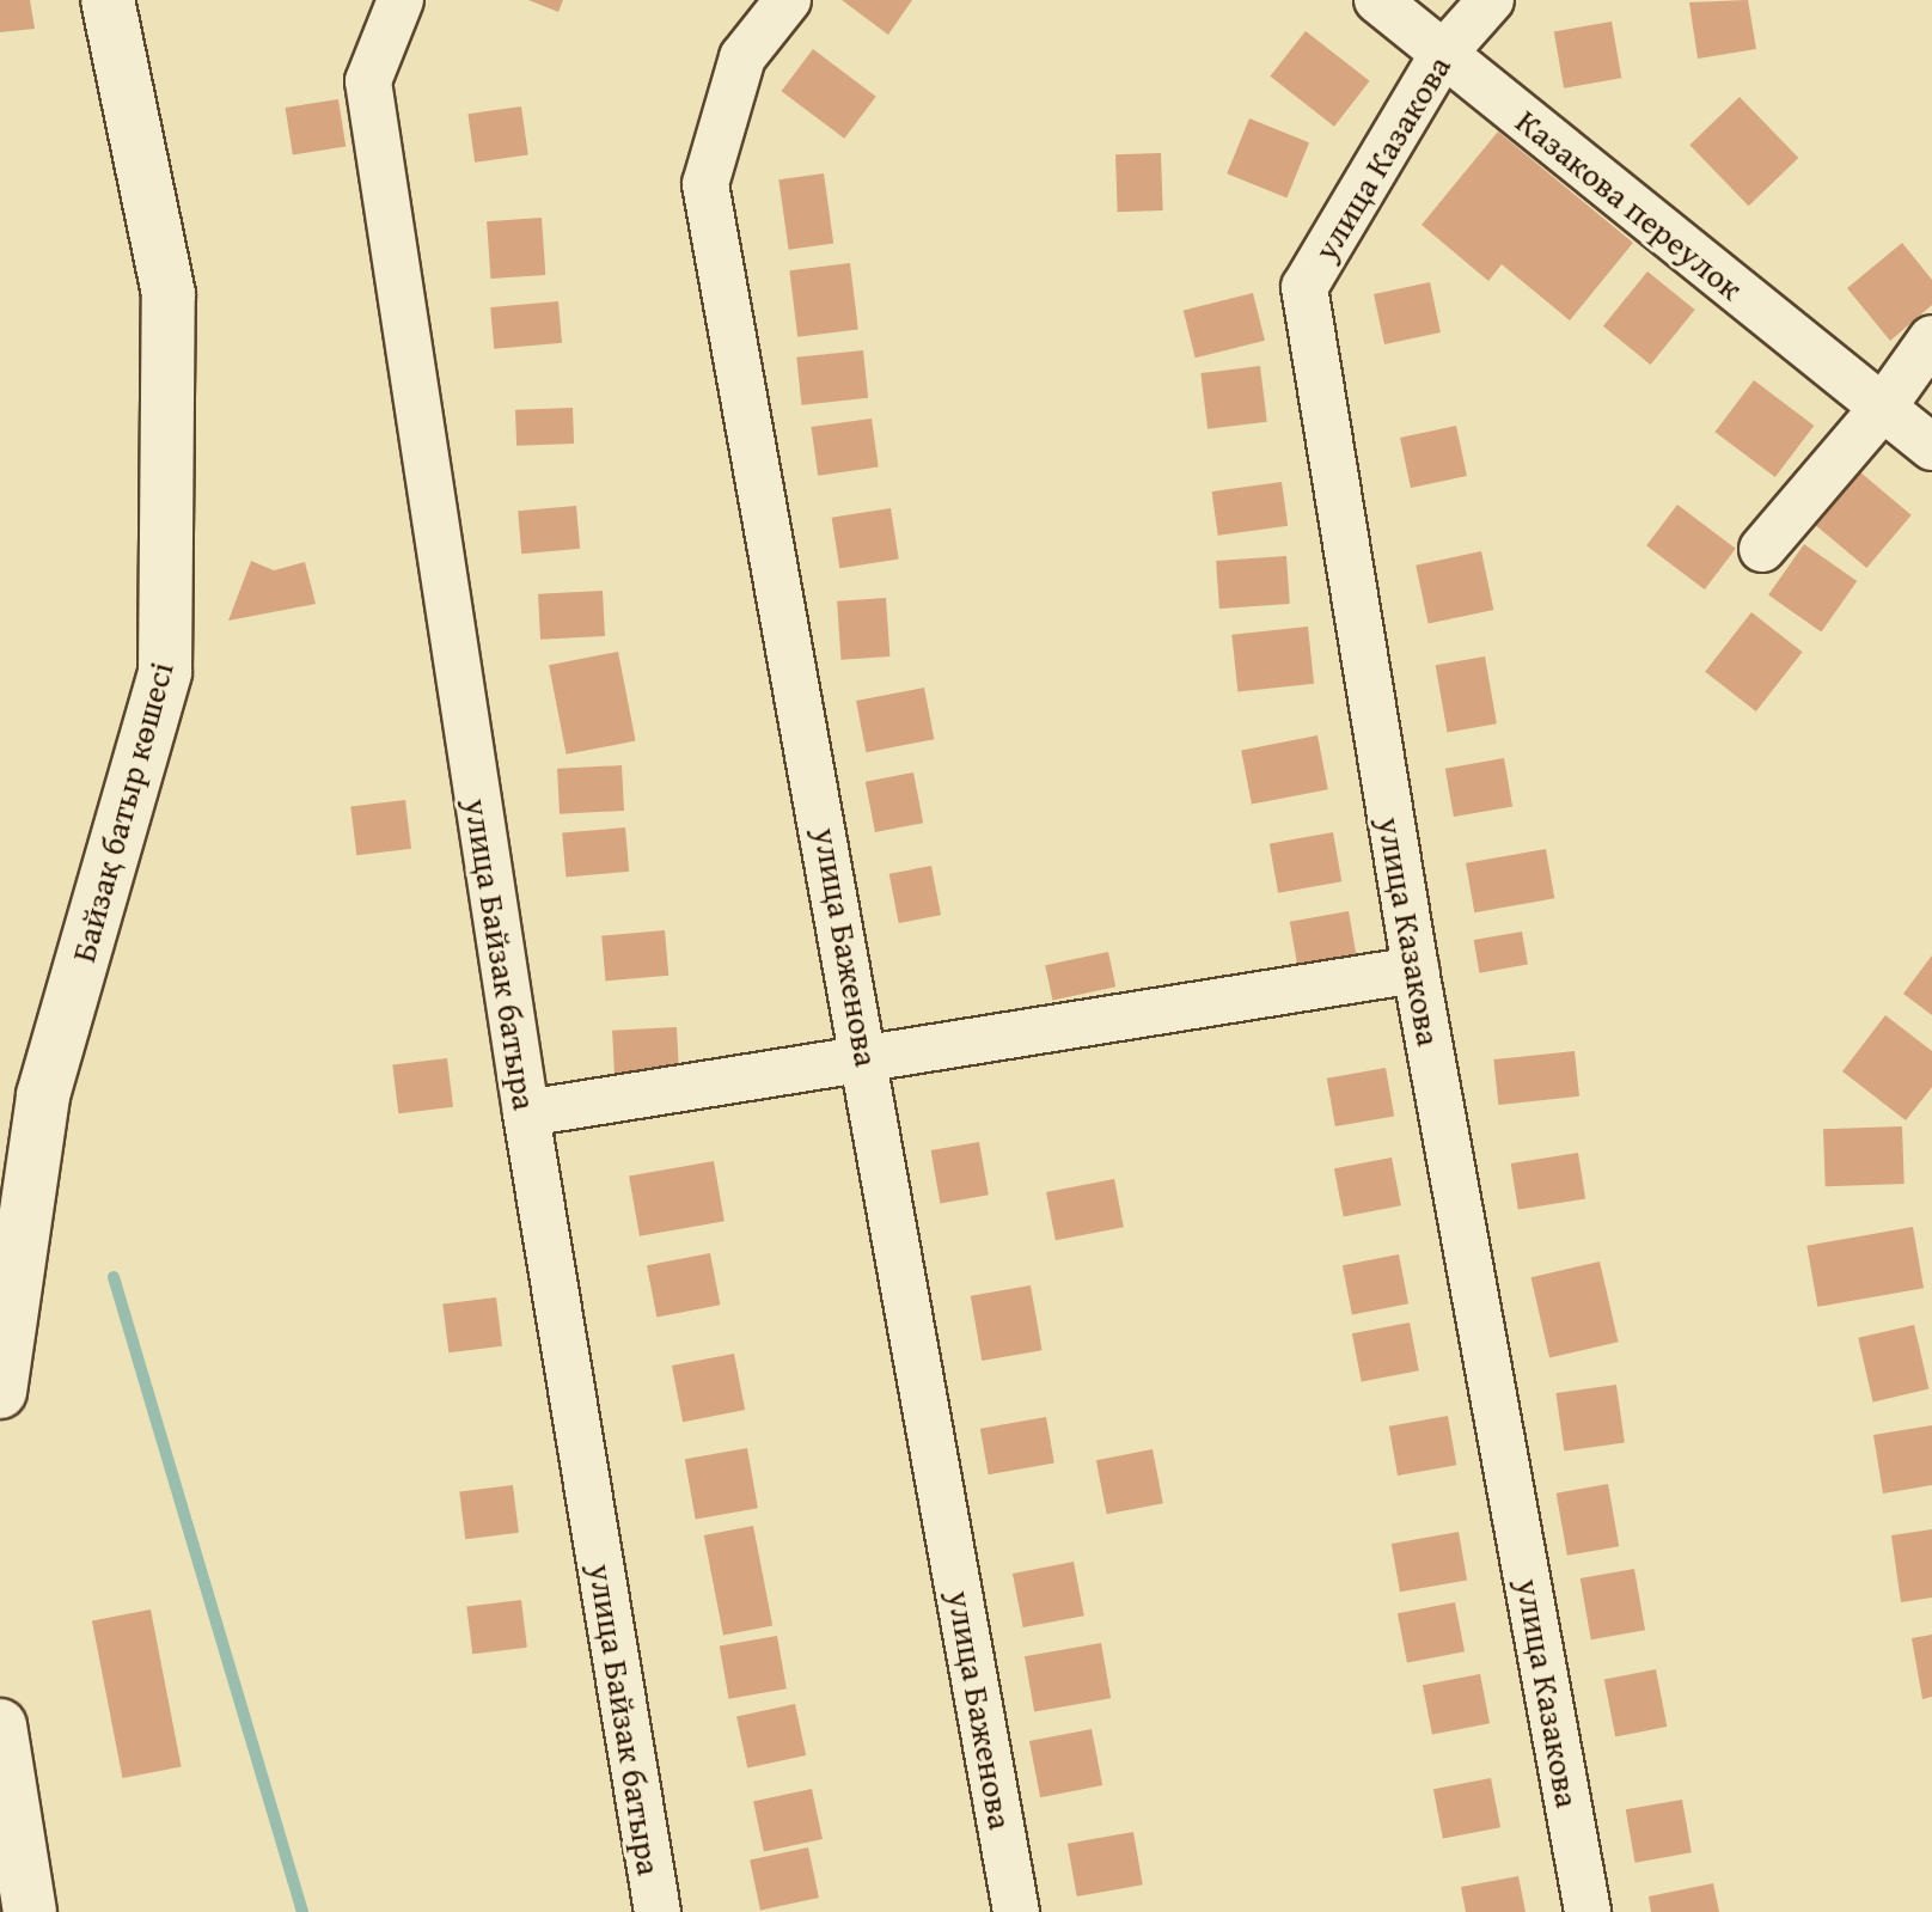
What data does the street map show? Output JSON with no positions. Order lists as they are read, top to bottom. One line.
{"streets":{"main road":["Байзақ батыр көшесі"],"street":["улица Казакова","Казакова переулок","улица Баженова","улица Байзак батыра"]},"crossings":[["улица Казакова","Казакова переулок"]]}
